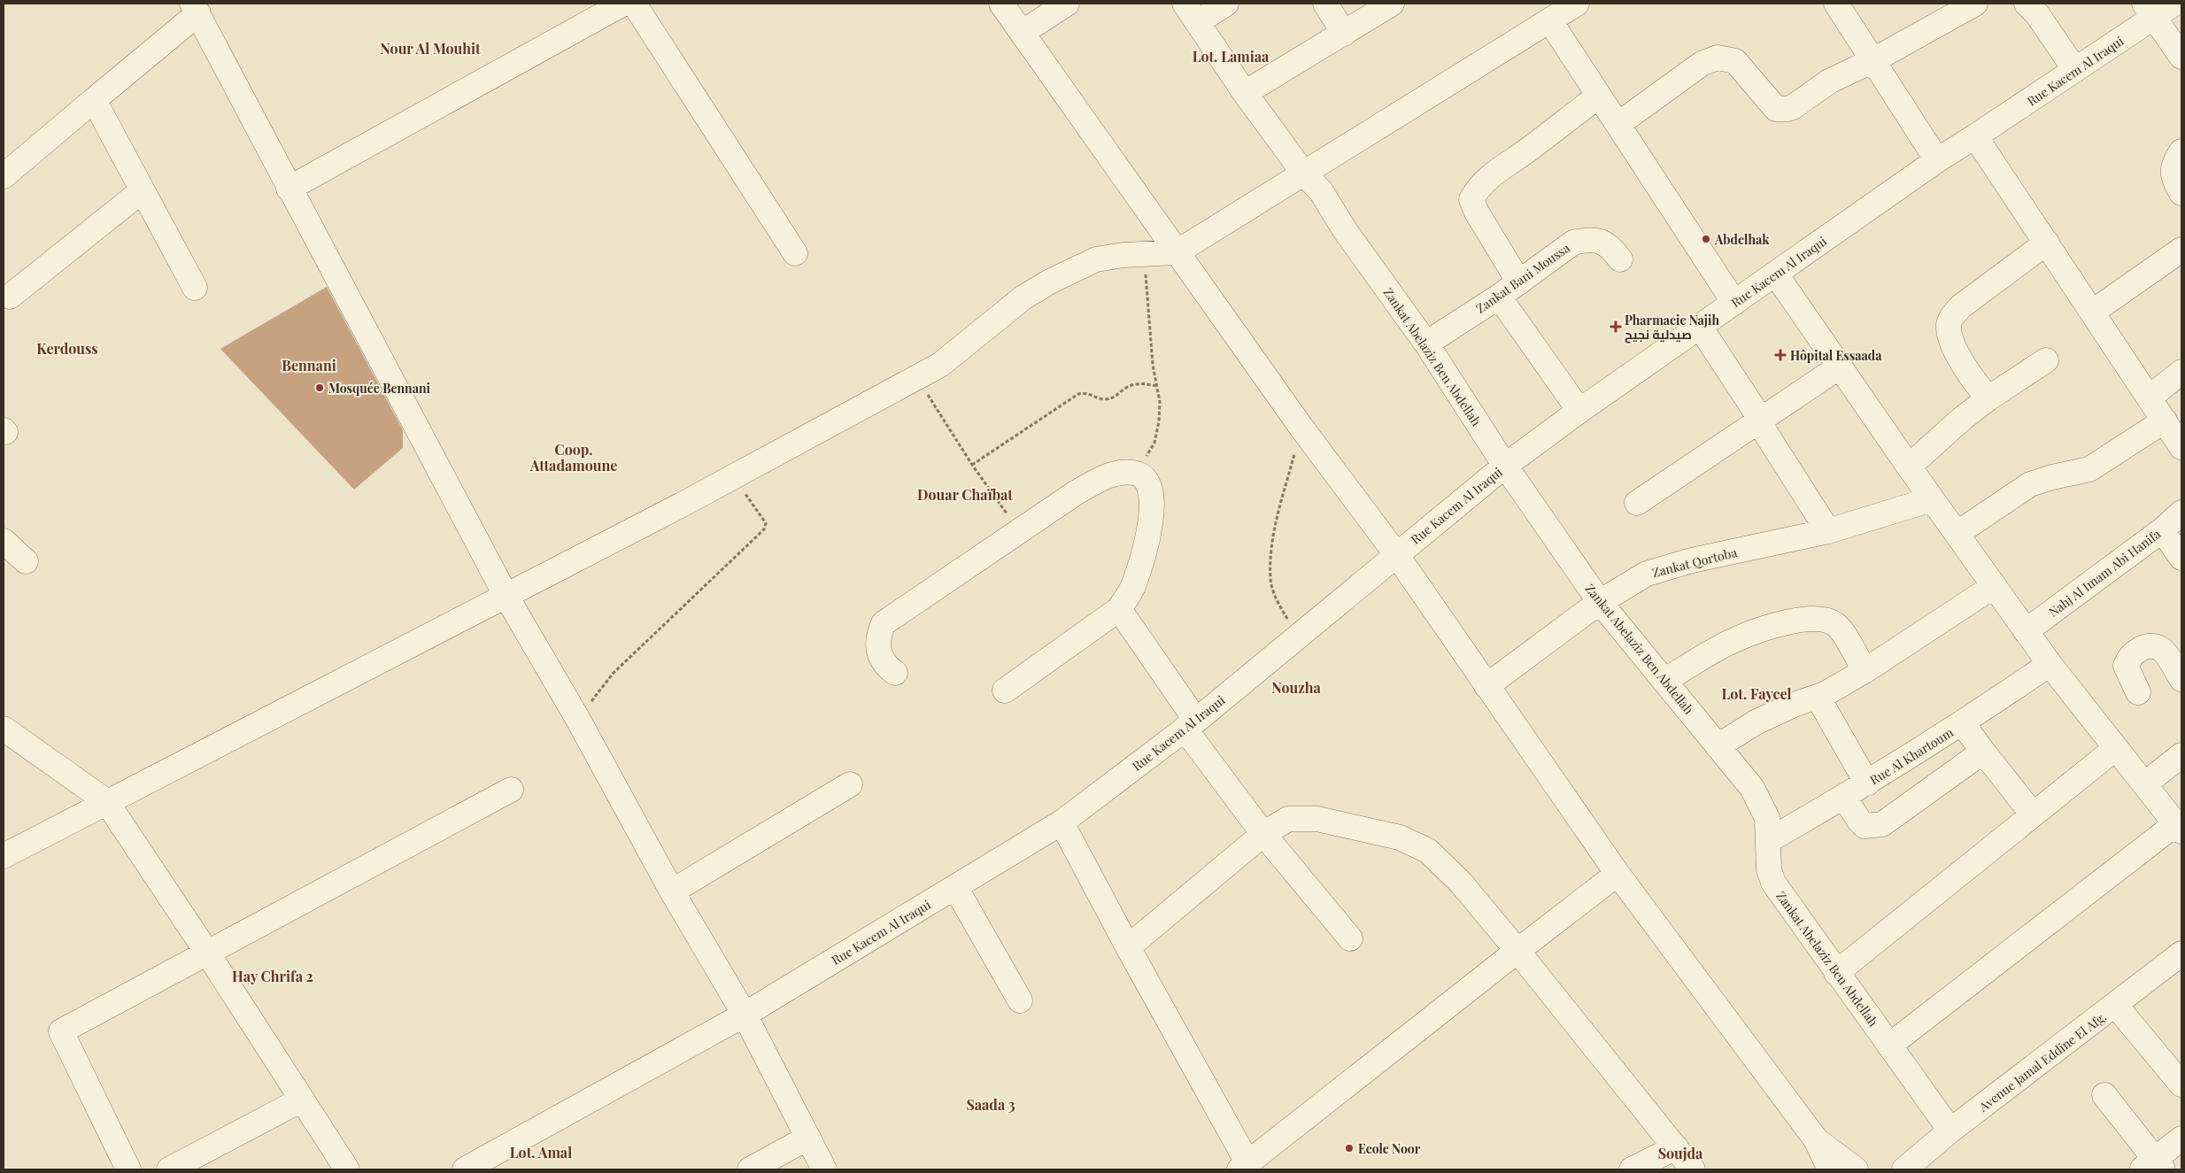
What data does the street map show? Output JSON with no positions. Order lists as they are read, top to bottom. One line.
{"streets":{"street":["Rue Kacem Al Iraqui","Zankat Bani Moussa","Zankat Abelaziz Ben Abdellah","Zankat Qortoba","Nahj Al Imam Abi Hanifa","Rue Al Khartoum","Avenue Jamal Eddine El Afg."]},"crossings":[["Rue Kacem Al Iraqui","Zankat Abelaziz Ben Abdellah"],["Zankat Bani Moussa","Zankat Abelaziz Ben Abdellah"],["Zankat Abelaziz Ben Abdellah","Zankat Qortoba"],["Zankat Abelaziz Ben Abdellah","Rue Al Khartoum"],["Zankat Abelaziz Ben Abdellah","Avenue Jamal Eddine El Afg."]],"districts":["Nour Al Mouhit","Lot. Lamiaa","Kerdouss","Bennani","Coop. Attadamoune","Douar Chaïbat","Nouzha","Lot. Faycel","Hay Chrifa 2","Saada 3","Lot. Amal","Soujda"],"places":{"other":["Abdelhak","Mosquée Bennani","Ecole Noor"],"health":["Pharmacie Najih صيدلية نجيح","Hôpital Essaada"]}}
